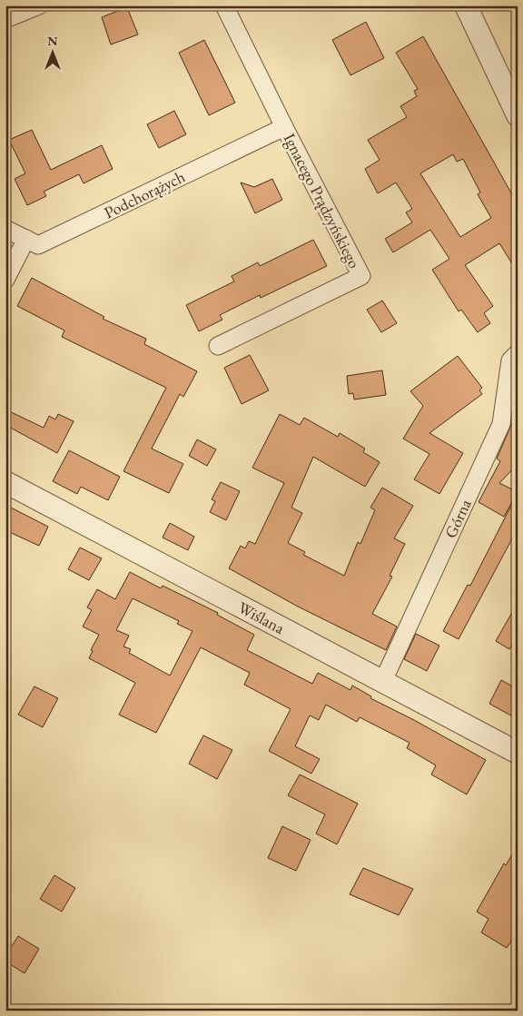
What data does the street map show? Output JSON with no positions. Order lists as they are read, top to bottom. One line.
{"streets":{"street":["Podchorążych","Ignacego Prądzyńskiego","Górna","Wiślana"]},"crossings":[["Podchorążych","Ignacego Prądzyńskiego"],["Górna","Wiślana"]],"north":"top"}
